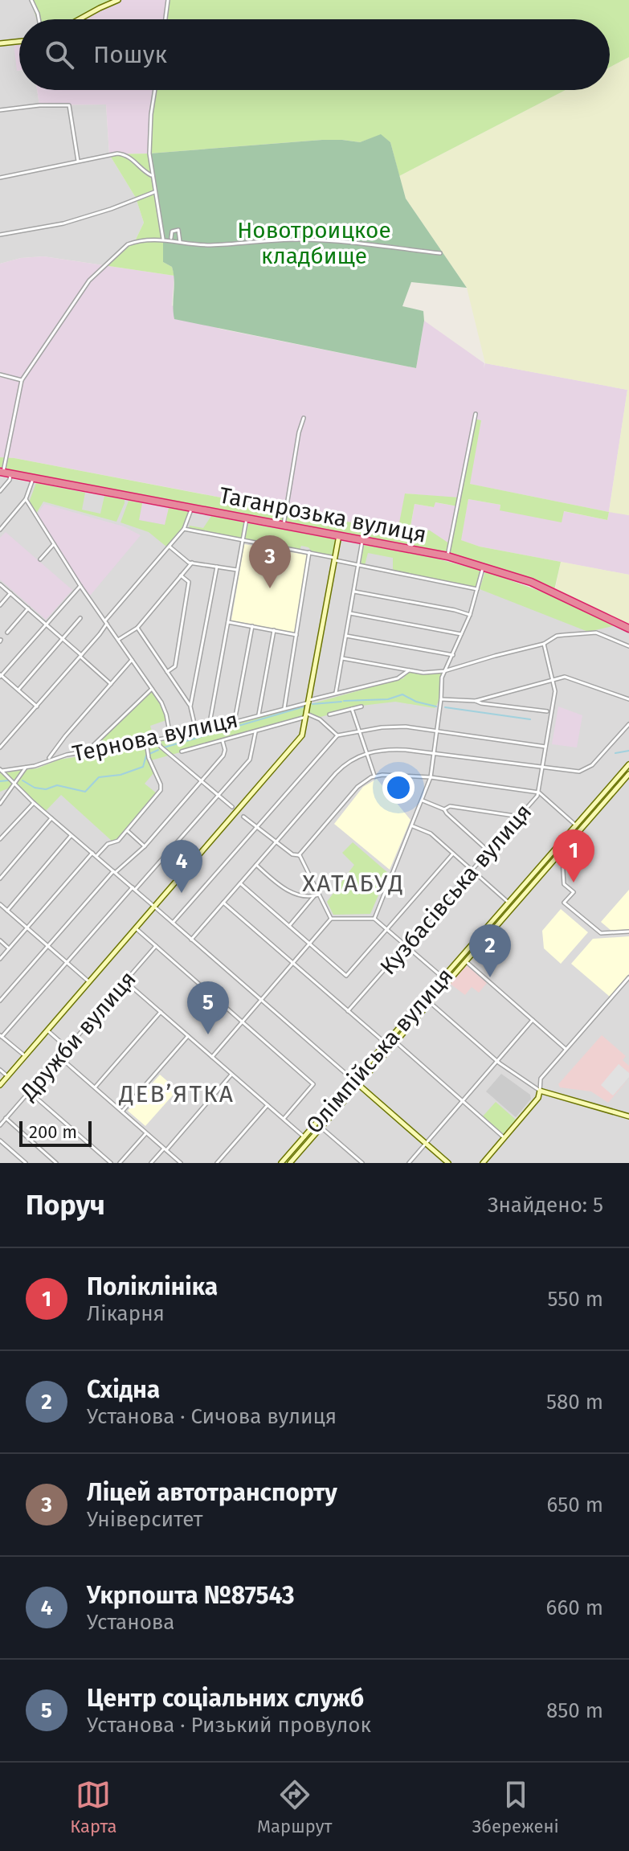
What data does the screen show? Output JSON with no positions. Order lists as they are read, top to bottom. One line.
{"streets":{"highway":["Таганрозька вулиця"],"main road":["Олімпійська вулиця"],"street":["Тернова вулиця","Кузбасівська вулиця","Дружби вулиця"]},"districts":["ХАТАБУД","ДЕВ’ЯТКА"],"parks":["Новотроицкое кладбище"],"scale_bar":"200 m","page":{"search":"Пошук","pins":["3","1","4","2","5"],"scale":"200 m","heading":["Поруч","Знайдено: 5"],"list":[{"mark":"1","name":"Поліклініка","note":"Лікарня","value":"550 m"},{"mark":"2","name":"Східна","note":"Установа · Сичова вулиця","value":"580 m"},{"mark":"3","name":"Ліцей автотранспорту","note":"Університет","value":"650 m"},{"mark":"4","name":"Укрпошта №87543","note":"Установа","value":"660 m"},{"mark":"5","name":"Центр соціальних служб","note":"Установа · Ризький провулок","value":"850 m"}],"nav":["Карта","Маршрут","Збережені"]}}
